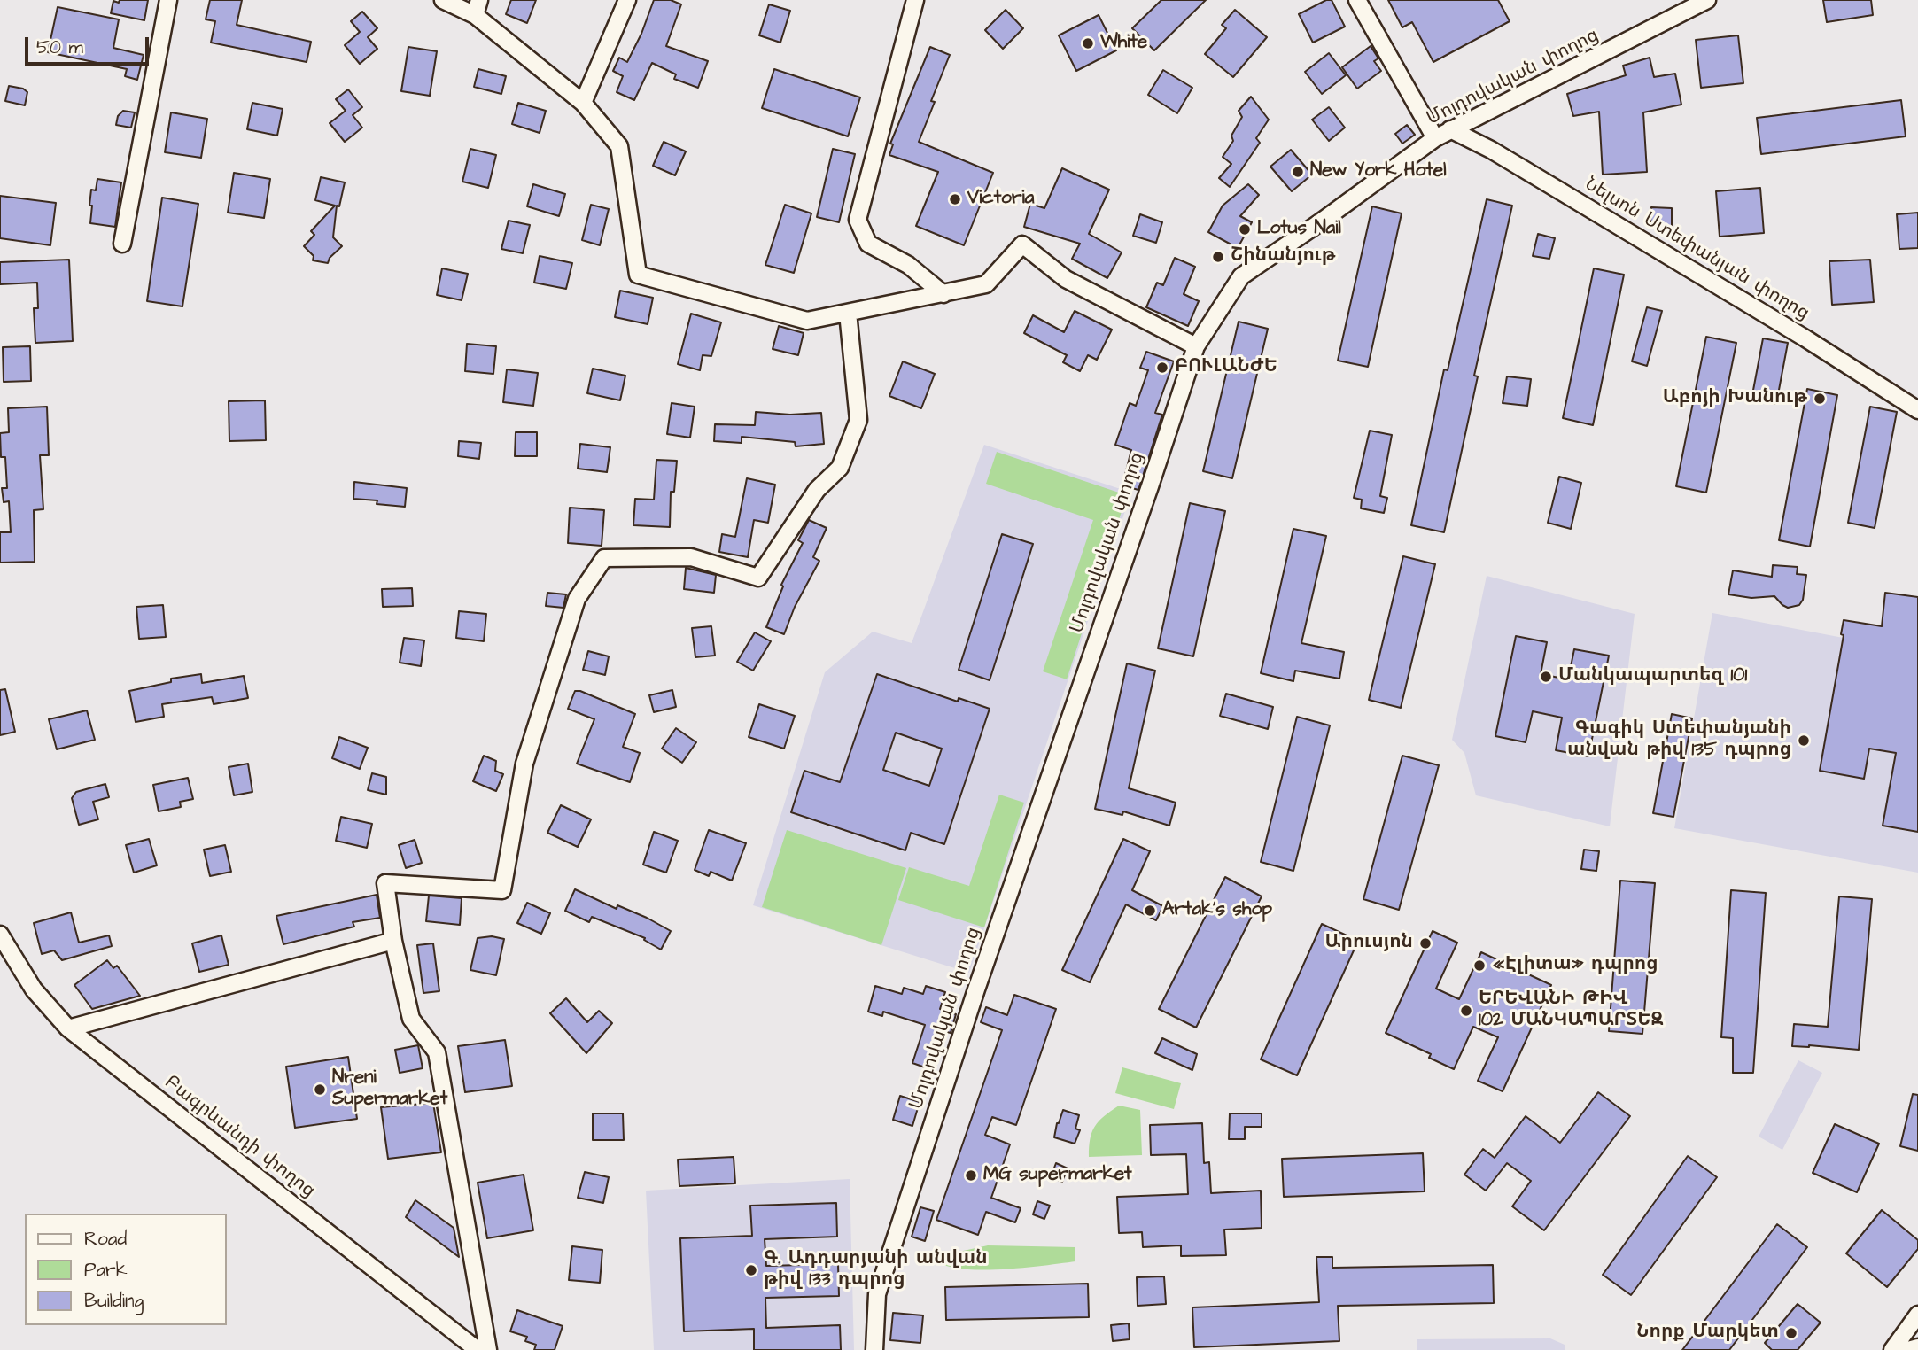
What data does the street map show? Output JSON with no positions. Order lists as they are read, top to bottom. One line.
{"streets":{"street":["Մոլդովական փողոց","Նելսոն Ստեփանյան փողոց","Բագրևանդի փողոց"]},"crossings":[["Մոլդովական փողոց","Նելսոն Ստեփանյան փողոց"]],"places":["White","New York Hotel","Victoria","Lotus Nail","Շինանյութ","ԲՈՒԼԱՆԺԵ","Աբոյի Խանութ","Մանկապարտեզ 101","Գագիկ Ստեփանյանի անվան թիվ 135 դպրոց","Artak's shop","Արուսյոն","«Էլիտա» դպրոց","ԵՐԵՎԱՆԻ ԹԻՎ 102 ՄԱՆԿԱՊԱՐՏԵԶ","Nreni Supermarket","MG supermarket","Գ. Ադդարյանի անվան թիվ 133 դպրոց","Նորք Մարկետ"],"legend":["Road","Park","Building"],"scale_bar":"50 m"}
